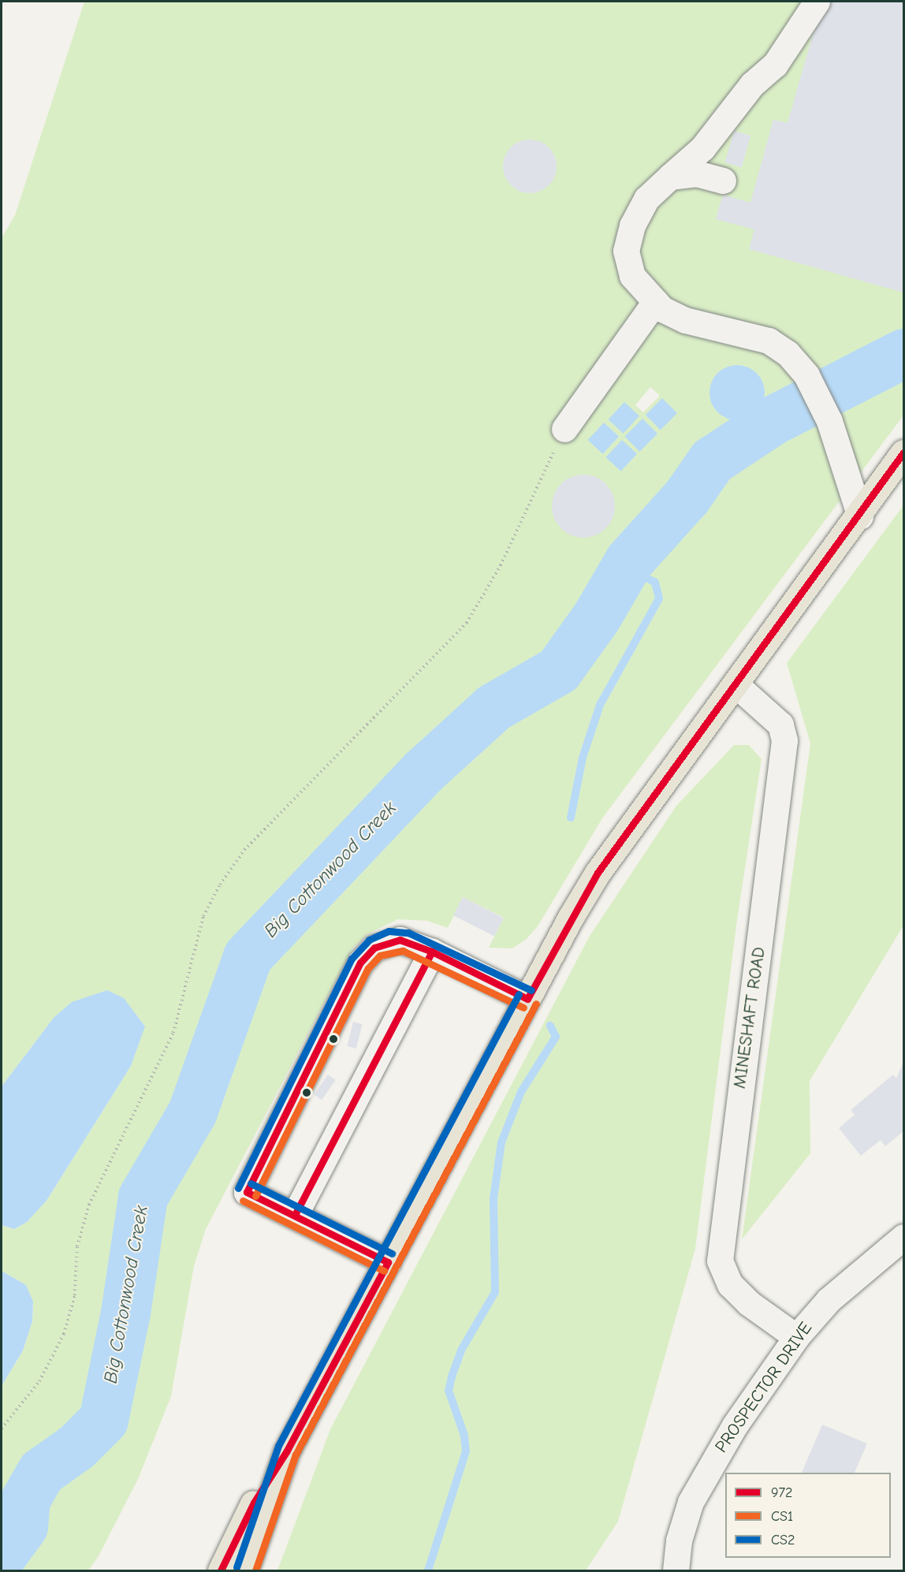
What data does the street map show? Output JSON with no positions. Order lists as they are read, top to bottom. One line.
{"streets":{"street":["MINESHAFT ROAD","PROSPECTOR DRIVE"]},"crossings":[["MINESHAFT ROAD","PROSPECTOR DRIVE"]],"water":["Big Cottonwood Creek"],"lines":["transit line 972","transit line CS2","transit line CS1"],"legend":["972","CS1","CS2"]}
